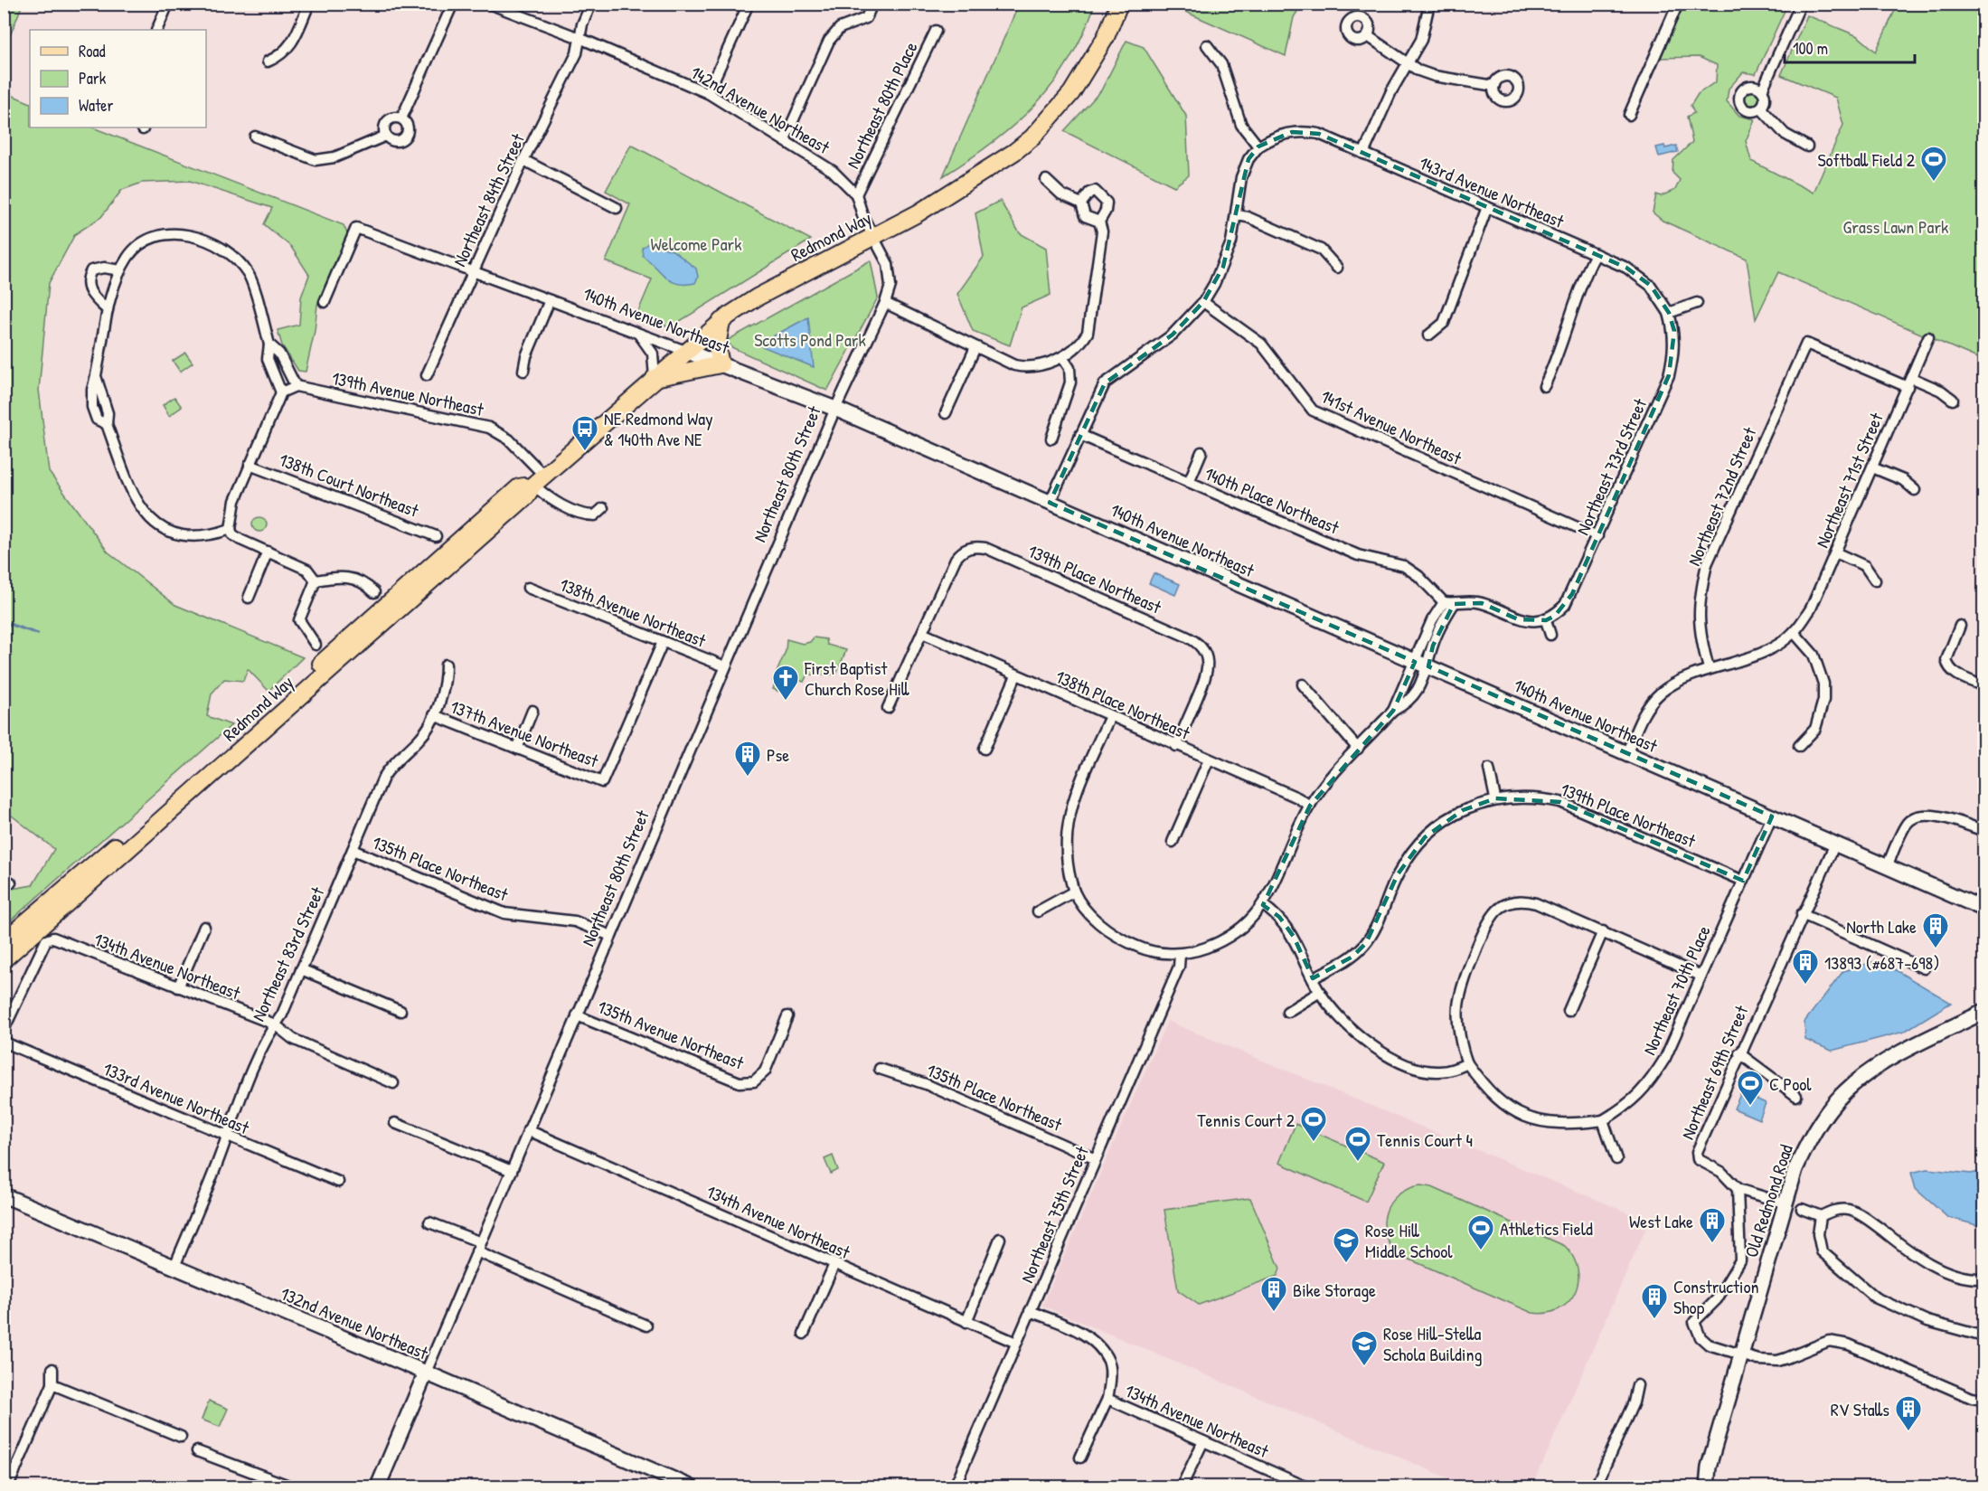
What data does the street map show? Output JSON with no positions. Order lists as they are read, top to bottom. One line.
{"streets":{"main road":["Redmond Way","140th Avenue Northeast","Northeast 80th Street","Old Redmond Road","132nd Avenue Northeast"],"street":["Northeast 80th Place","142nd Avenue Northeast","143rd Avenue Northeast","Northeast 84th Street","139th Avenue Northeast","141st Avenue Northeast","Northeast 73rd Street","Northeast 71st Street","138th Court Northeast","Northeast 72nd Street","140th Place Northeast","139th Place Northeast","138th Avenue Northeast","138th Place Northeast","137th Avenue Northeast","135th Place Northeast","Northeast 83rd Street","134th Avenue Northeast","Northeast 70th Place","135th Avenue Northeast","Northeast 69th Street","133rd Avenue Northeast","Northeast 75th Street"]},"crossings":[["Northeast 80th Place","142nd Avenue Northeast"],["142nd Avenue Northeast","Northeast 84th Street"],["142nd Avenue Northeast","Redmond Way"],["142nd Avenue Northeast","Northeast 80th Street"],["143rd Avenue Northeast","Northeast 73rd Street"],["Northeast 84th Street","140th Avenue Northeast"],["Redmond Way","140th Avenue Northeast"],["Redmond Way","139th Avenue Northeast"],["140th Avenue Northeast","Northeast 80th Street"],["140th Avenue Northeast","Northeast 70th Place"],["140th Avenue Northeast","Northeast 69th Street"],["141st Avenue Northeast","Northeast 73rd Street"],["Northeast 80th Street","138th Avenue Northeast"],["Northeast 80th Street","135th Place Northeast"],["Northeast 80th Street","134th Avenue Northeast"],["Northeast 80th Street","135th Avenue Northeast"],["Northeast 80th Street","132nd Avenue Northeast"],["Northeast 71st Street","Northeast 72nd Street"],["139th Place Northeast","138th Place Northeast"],["139th Place Northeast","Northeast 70th Place"],["138th Avenue Northeast","137th Avenue Northeast"],["137th Avenue Northeast","Northeast 83rd Street"],["135th Place Northeast","Northeast 83rd Street"],["135th Place Northeast","Northeast 75th Street"],["Northeast 83rd Street","134th Avenue Northeast"],["Northeast 83rd Street","133rd Avenue Northeast"],["Northeast 83rd Street","132nd Avenue Northeast"],["134th Avenue Northeast","Northeast 75th Street"]],"parks":["Grass Lawn Park","Welcome Park","Scotts Pond Park"],"places":{"sports":["Softball Field 2","C Pool","Tennis Court 2","Tennis Court 4","Athletics Field"],"bus stop":["NE Redmond Way & 140th Ave NE"],"church":["First Baptist Church Rose Hill"],"building":["Pse","North Lake","13893 (#687-698)","West Lake","Bike Storage","Construction Shop","RV Stalls"],"school or university":["Rose Hill Middle School","Rose Hill-Stella Schola Building"]},"legend":["Road","Park","Water"],"scale_bar":"100 m"}
